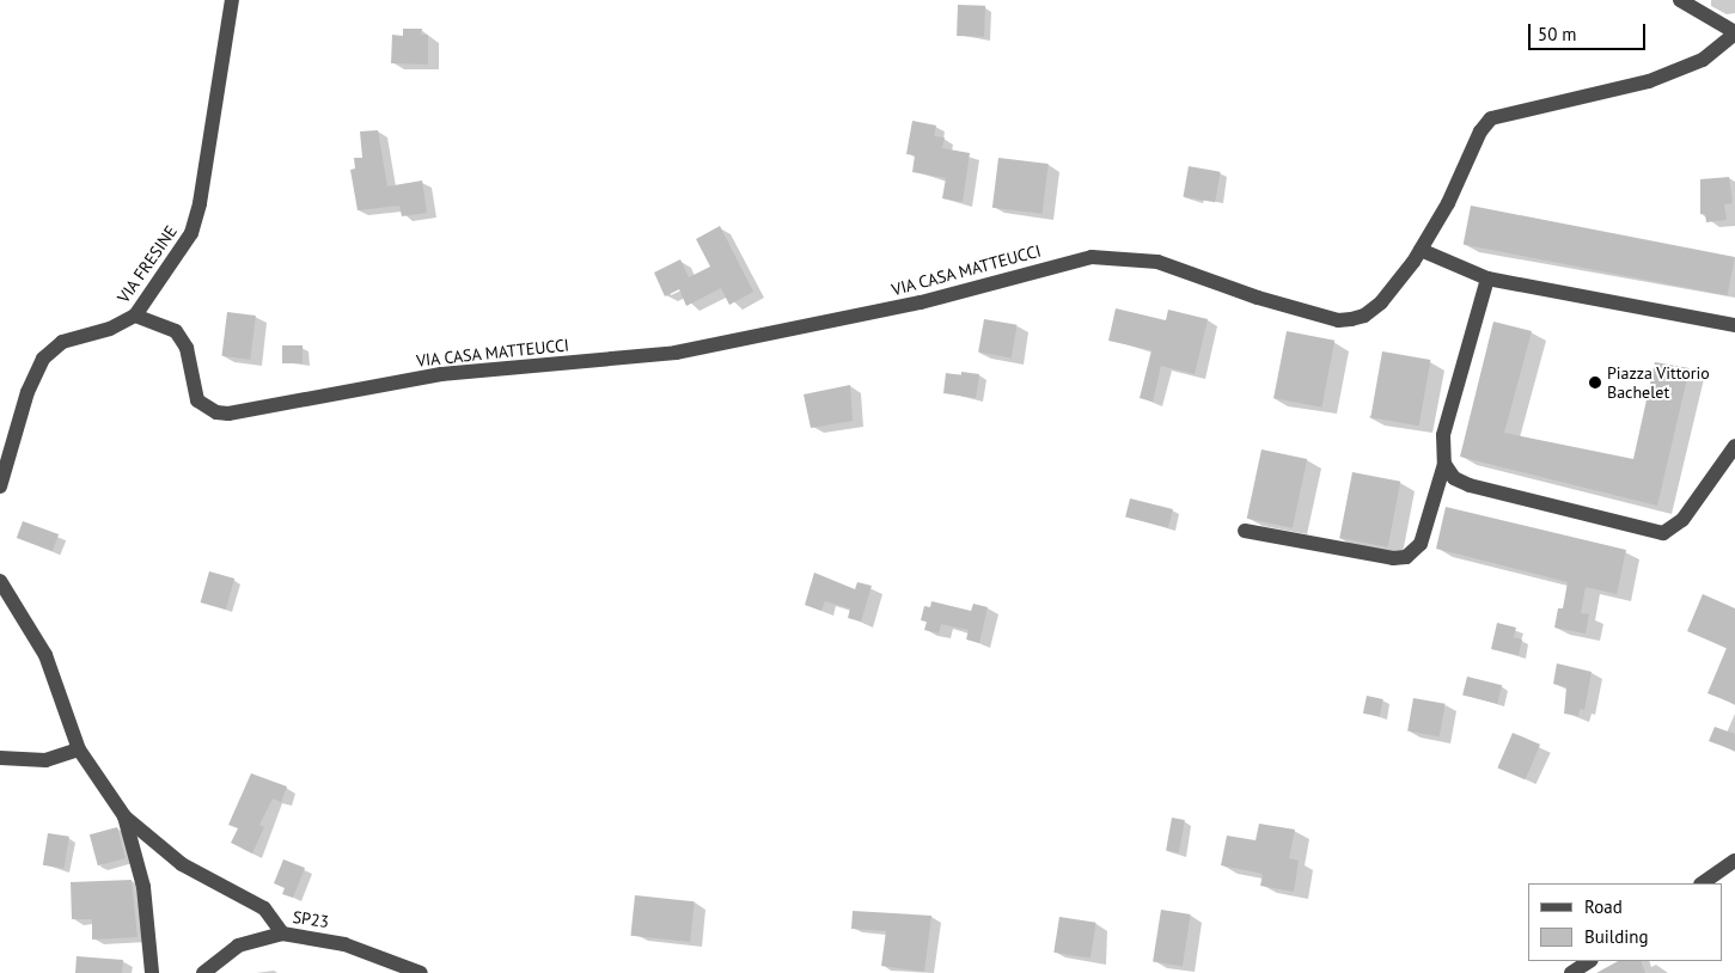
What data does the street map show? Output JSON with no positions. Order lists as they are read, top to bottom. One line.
{"streets":{"street":["VIA FRESINE","VIA CASA MATTEUCCI","SP23"]},"crossings":[["VIA FRESINE","VIA CASA MATTEUCCI"]],"places":["Piazza Vittorio Bachelet"],"legend":["Road","Building"],"scale_bar":"50 m"}
